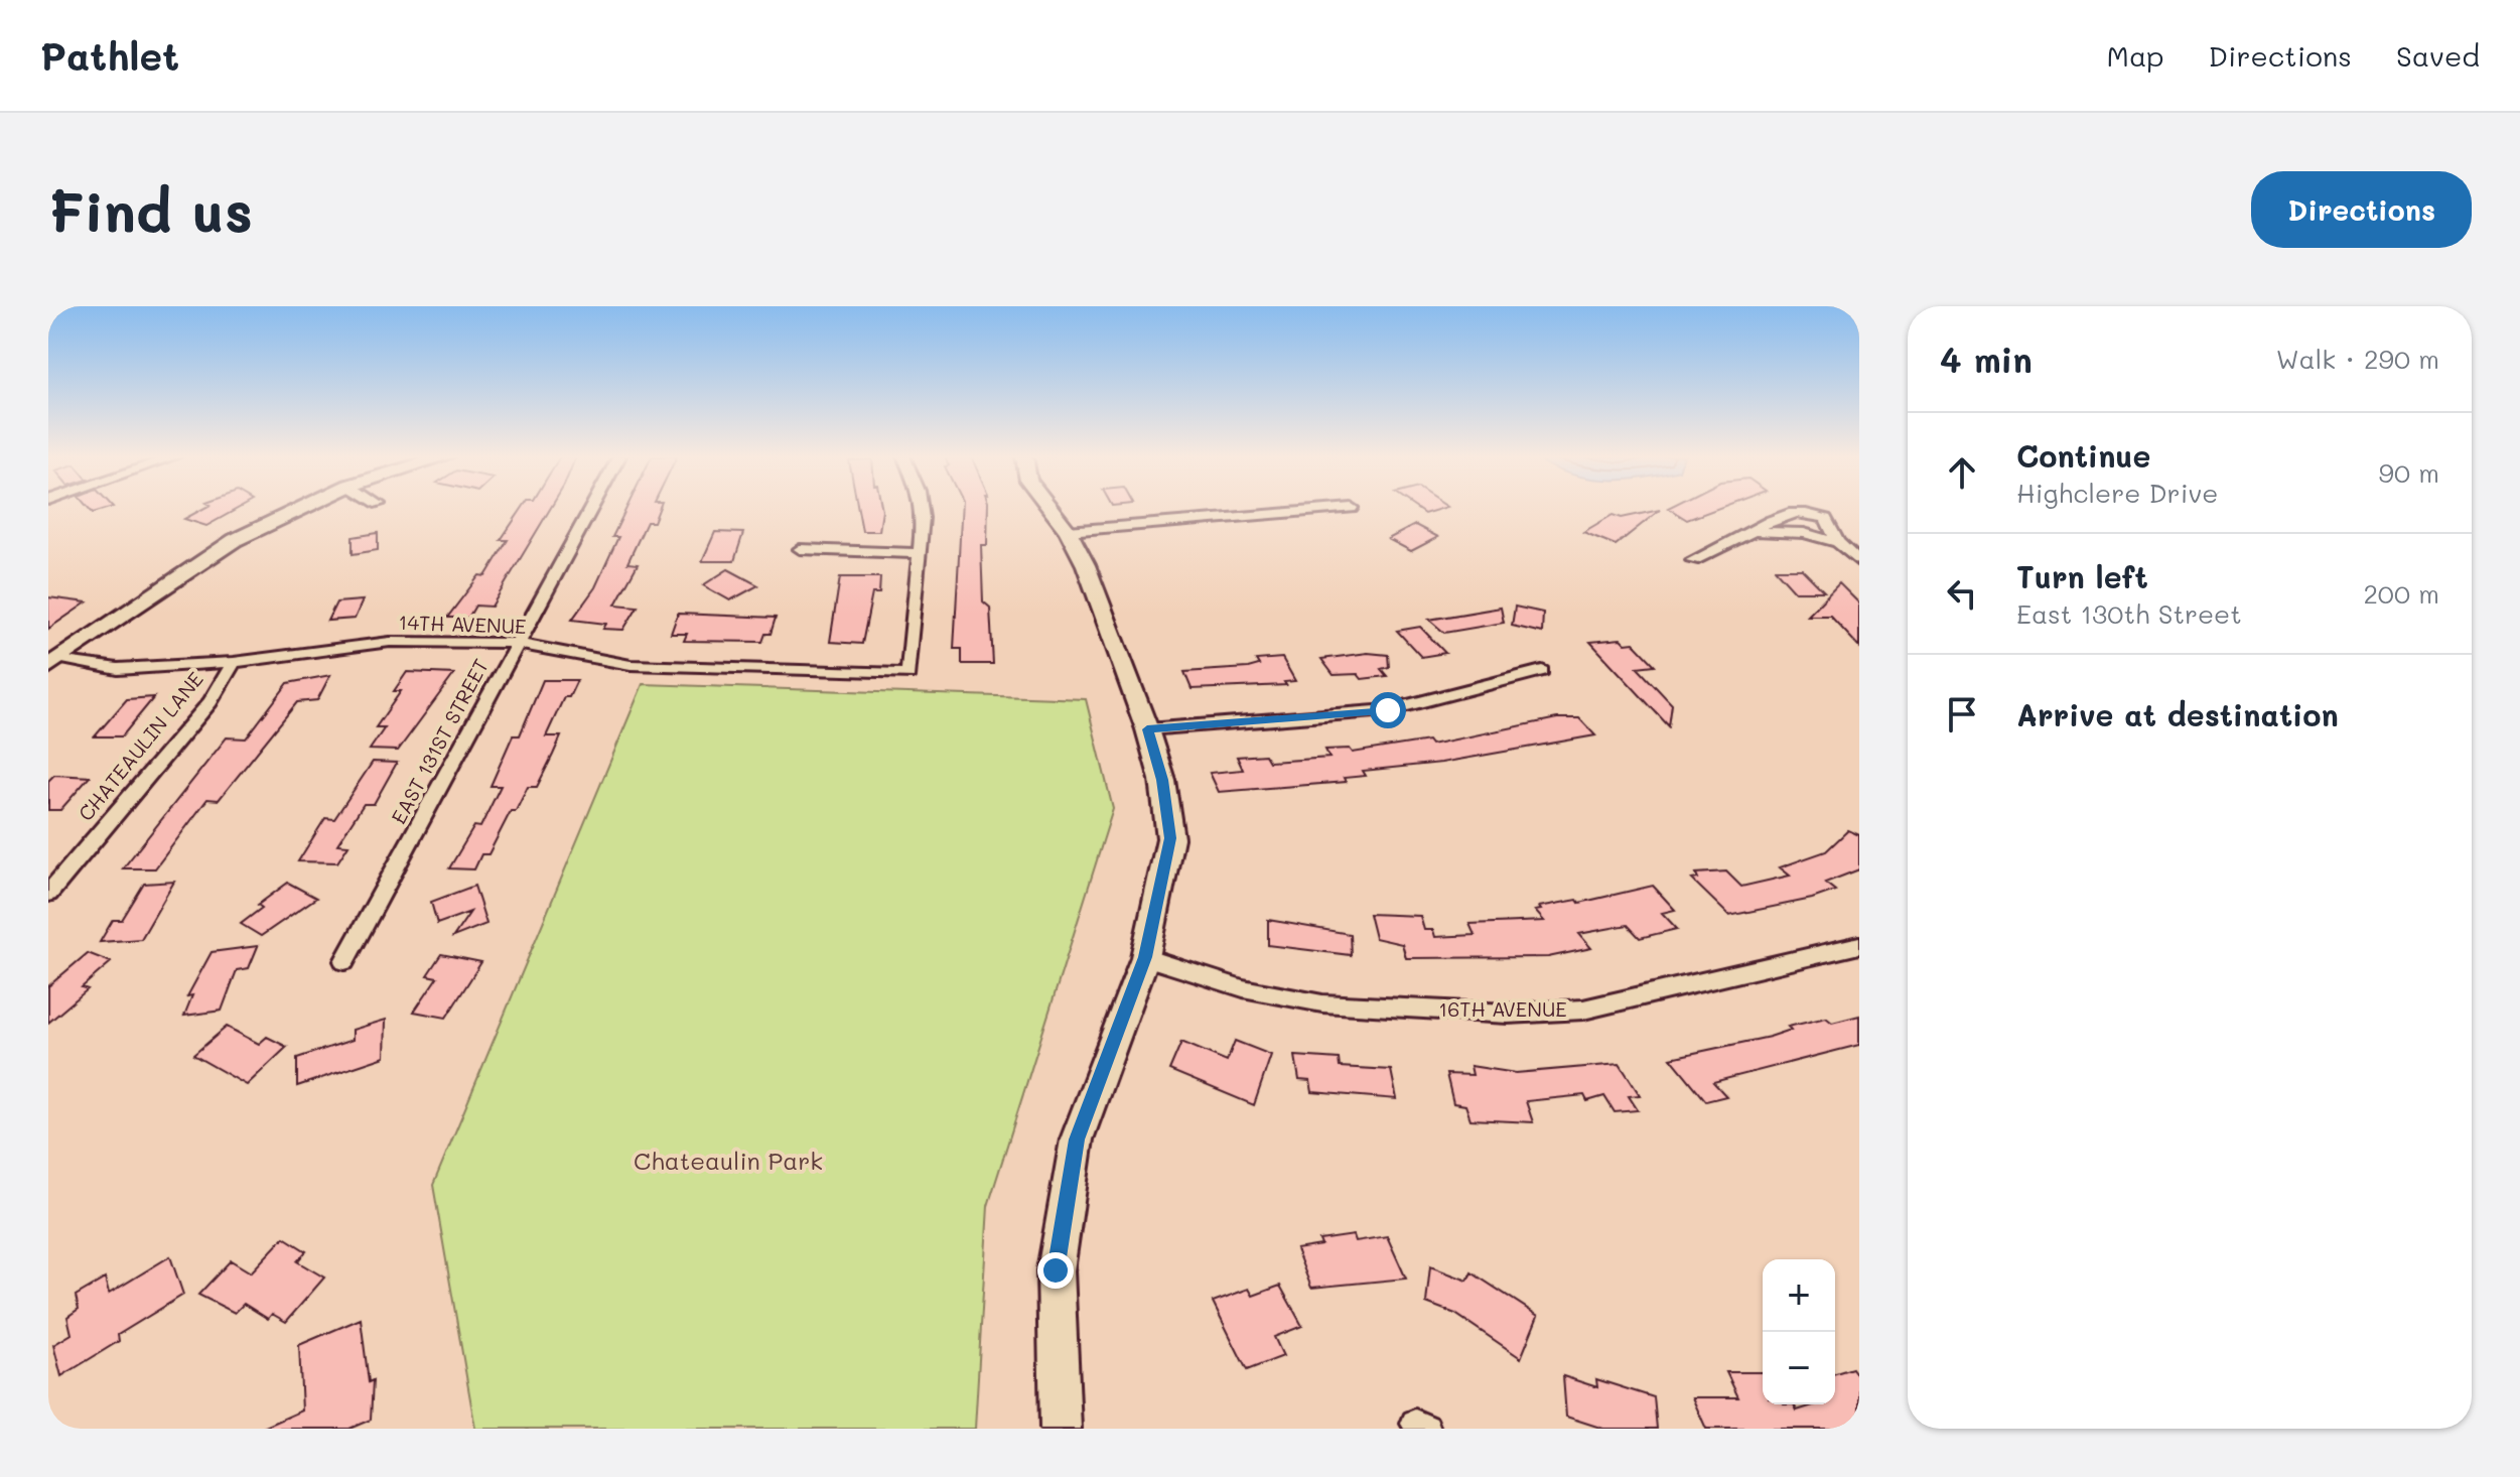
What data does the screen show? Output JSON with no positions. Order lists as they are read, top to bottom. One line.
{"streets":{"street":["14TH AVENUE","EAST 131ST STREET","CHATEAULIN LANE","16TH AVENUE"]},"crossings":[["14TH AVENUE","EAST 131ST STREET"],["14TH AVENUE","CHATEAULIN LANE"]],"parks":["Chateaulin Park"],"page":{"header":"Pathlet","nav":["Map","Directions","Saved"],"buttons":"Directions","title":"Find us","heading":["4 min","Walk · 290 m"],"list":[["Continue","Highclere Drive","90 m"],["Turn left","East 130th Street","200 m"],"Arrive at destination"],"map_buttons":["+","−"]}}
